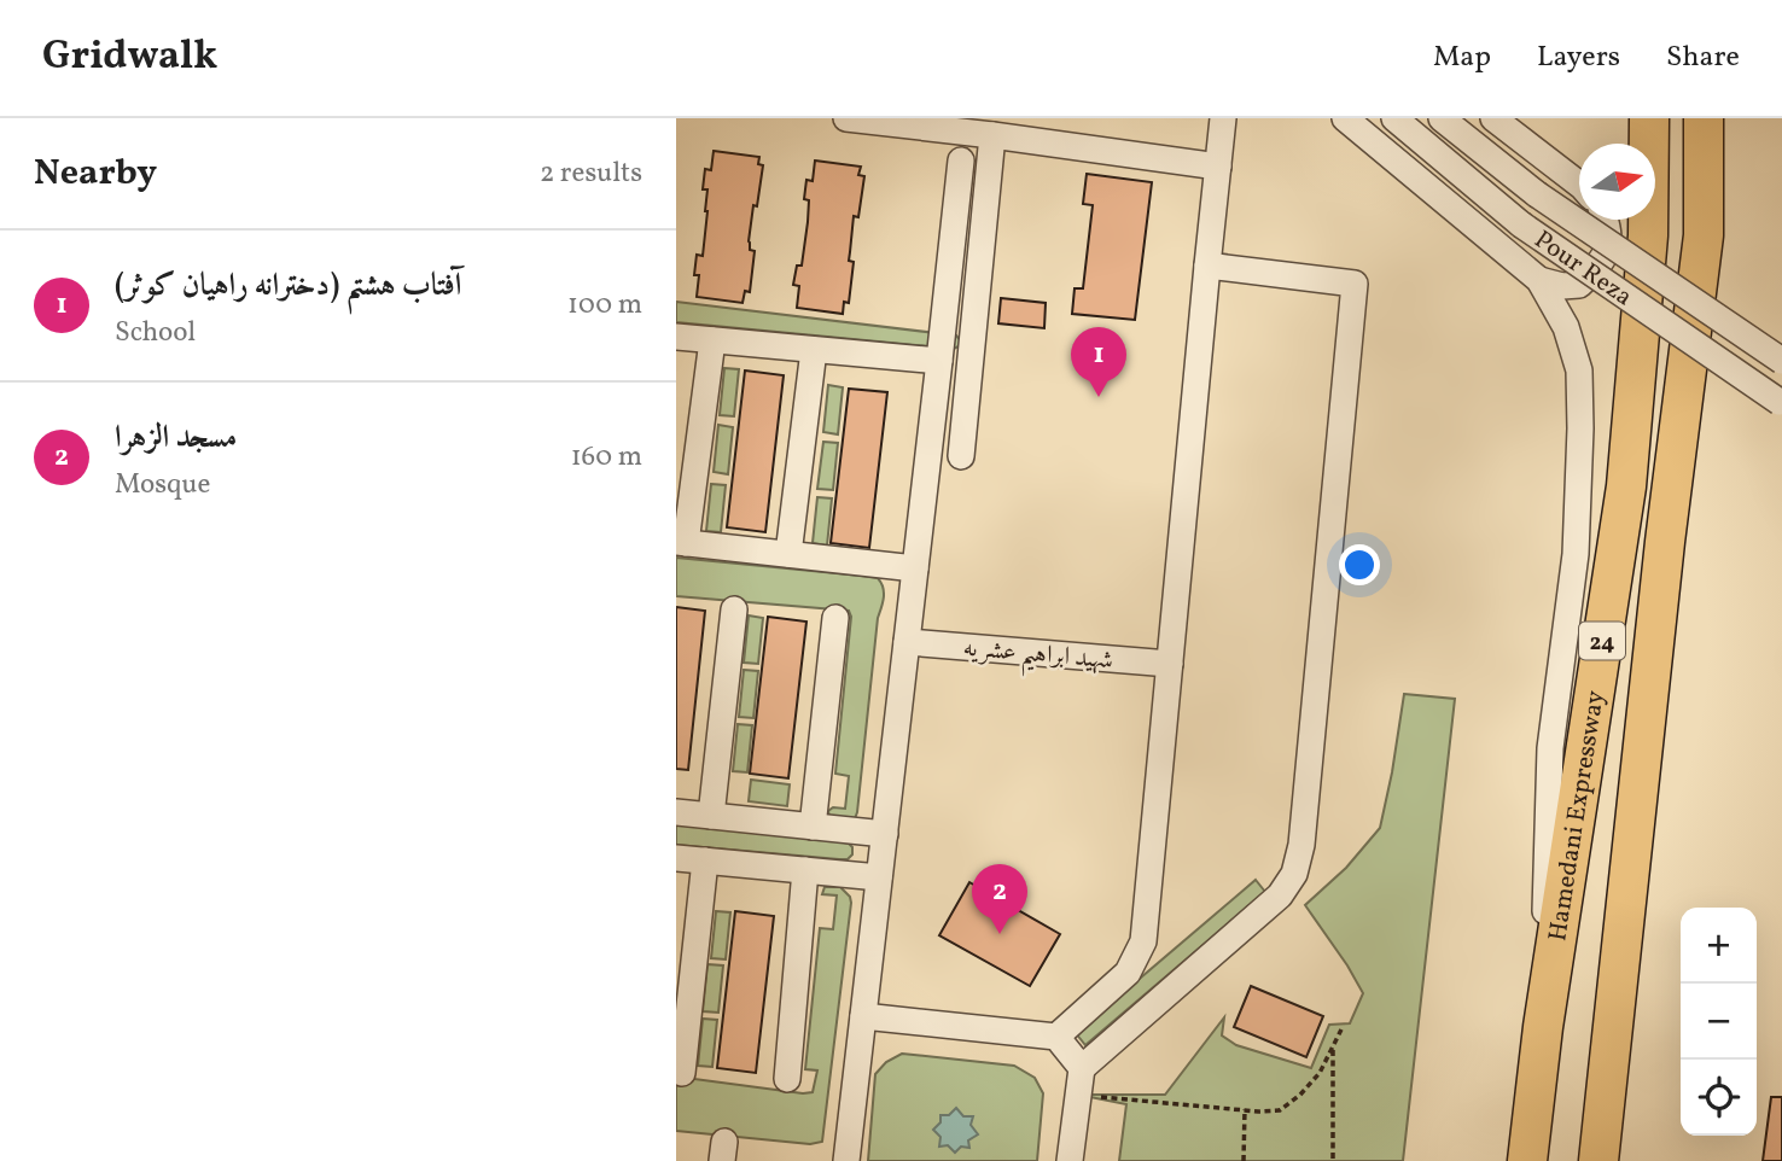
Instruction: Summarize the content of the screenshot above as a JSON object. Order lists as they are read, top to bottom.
{
  "streets": {
    "highway": ["24", "Hamedani Expressway"],
    "street": ["Pour Reza", "شهید ابراهیم عشریه"]
  },
  "north": "right",
  "page": {
    "header": "Gridwalk",
    "nav": ["Map", "Layers", "Share"],
    "heading": ["Nearby", "2 results"],
    "list": [
      {
        "mark": "1",
        "name": "آفتاب هشتم (دخترانه راهیان کوثر)",
        "note": "School",
        "value": "100 m"
      },
      {
        "mark": "2",
        "name": "مسجد الزهرا",
        "note": "Mosque",
        "value": "160 m"
      }
    ],
    "pins": ["1", "2"],
    "map_buttons": ["+", "−"]
  }
}
